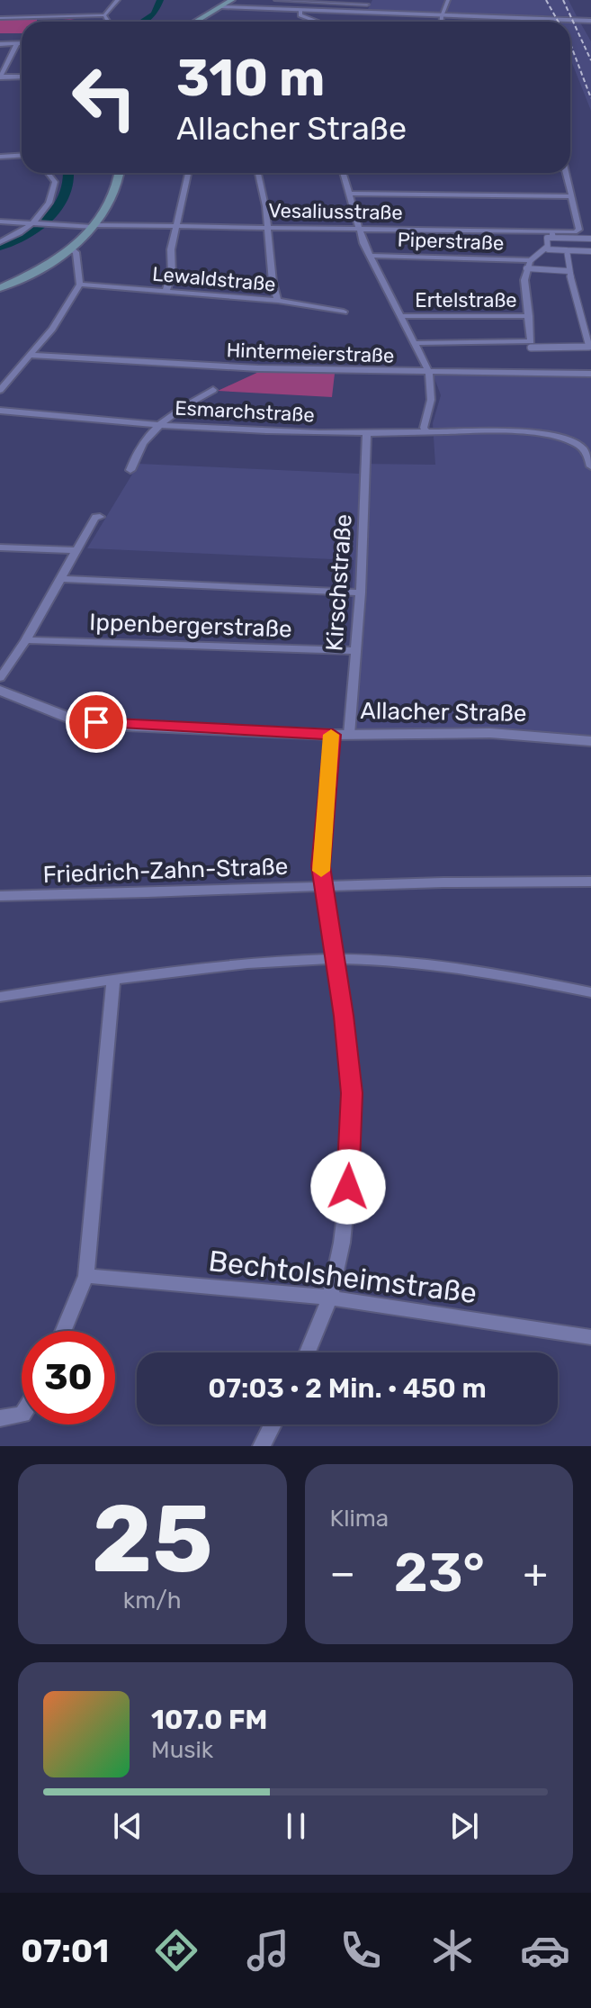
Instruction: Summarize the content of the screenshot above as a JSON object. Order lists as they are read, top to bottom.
{
  "streets": {
    "street": [
      "Vesaliusstraße",
      "Piperstraße",
      "Lewaldstraße",
      "Ertelstraße",
      "Hintermeierstraße",
      "Esmarchstraße",
      "Kirschstraße",
      "Ippenbergerstraße",
      "Allacher Straße",
      "Friedrich-Zahn-Straße",
      "Bechtolsheimstraße"
    ]
  },
  "crossings": [
    ["Esmarchstraße", "Kirschstraße"],
    ["Kirschstraße", "Ippenbergerstraße"],
    ["Kirschstraße", "Allacher Straße"]
  ],
  "page": {
    "turn": ["310 m", "Allacher Straße"],
    "limit": "30",
    "trip": "07:03 · 2 Min. · 450 m",
    "tile": [
      ["25", "km/h"],
      "Klima"
    ],
    "heat": ["−", "23°", "+"],
    "song": ["107.0 FM", "Musik"],
    "tabs": "07:01"
  }
}
